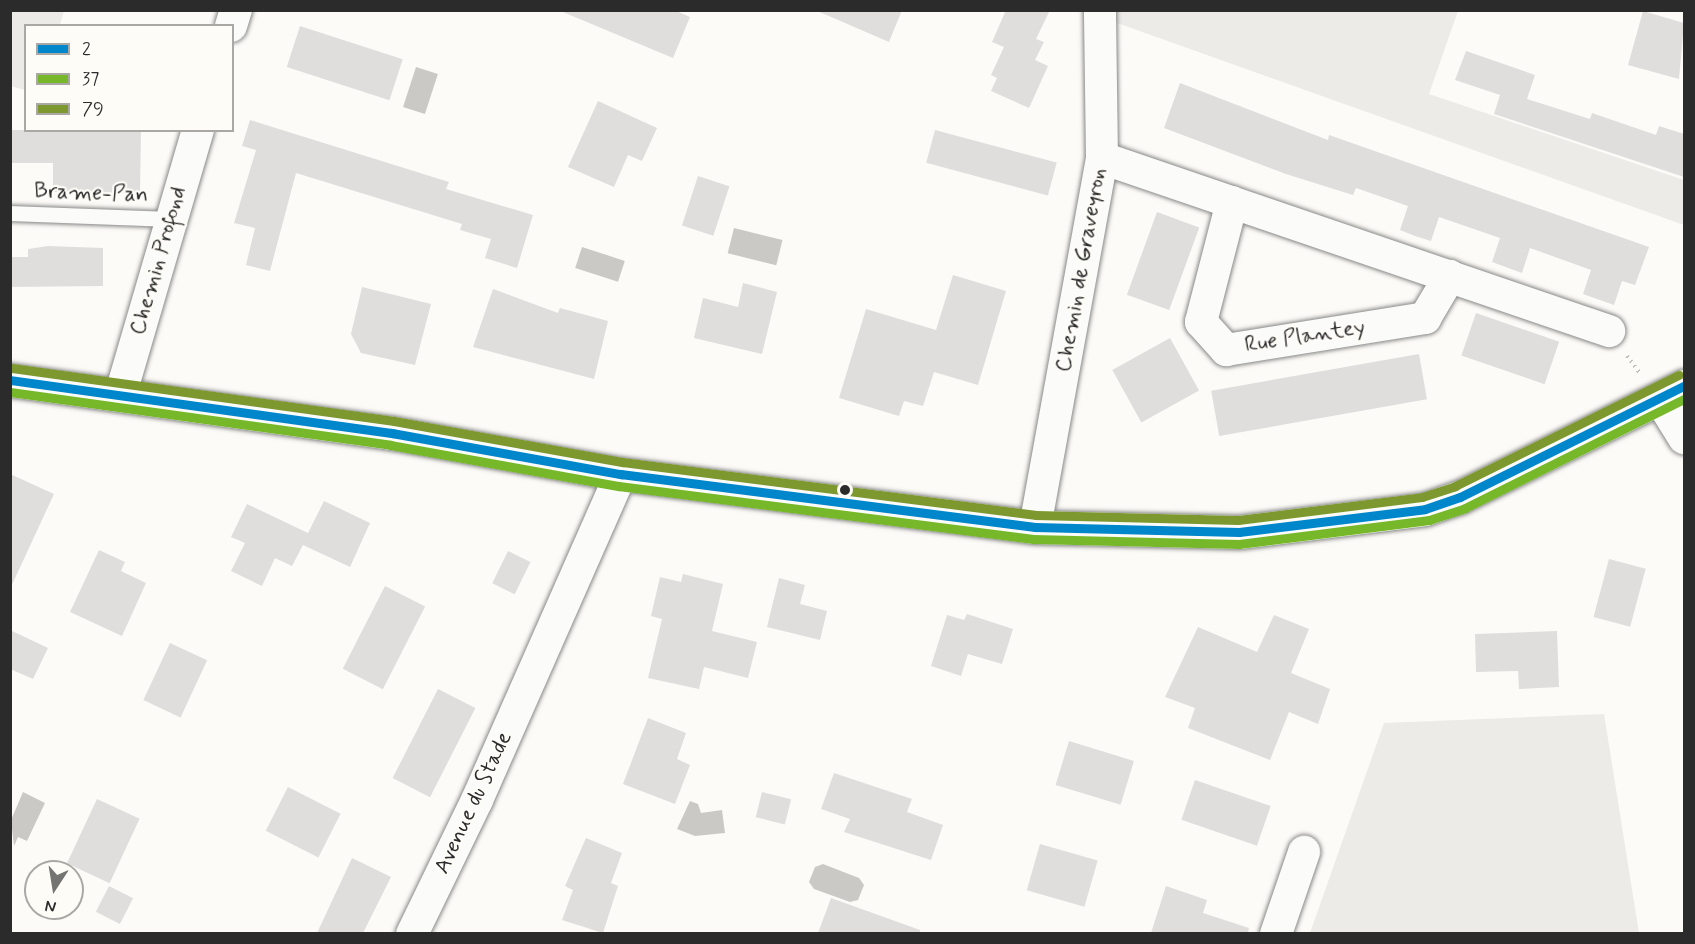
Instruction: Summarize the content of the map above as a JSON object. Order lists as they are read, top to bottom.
{
  "streets": {
    "street": [
      "Chemin Profond",
      "Chemin de Graveyron",
      "Rue Plantey",
      "Avenue du Stade"
    ],
    "lane": ["Brame-Pan"]
  },
  "crossings": [
    ["Brame-Pan", "Chemin Profond"]
  ],
  "lines": ["transit line 79", "transit line 2", "transit line 37"],
  "legend": ["2", "37", "79"],
  "north": "bottom"
}
